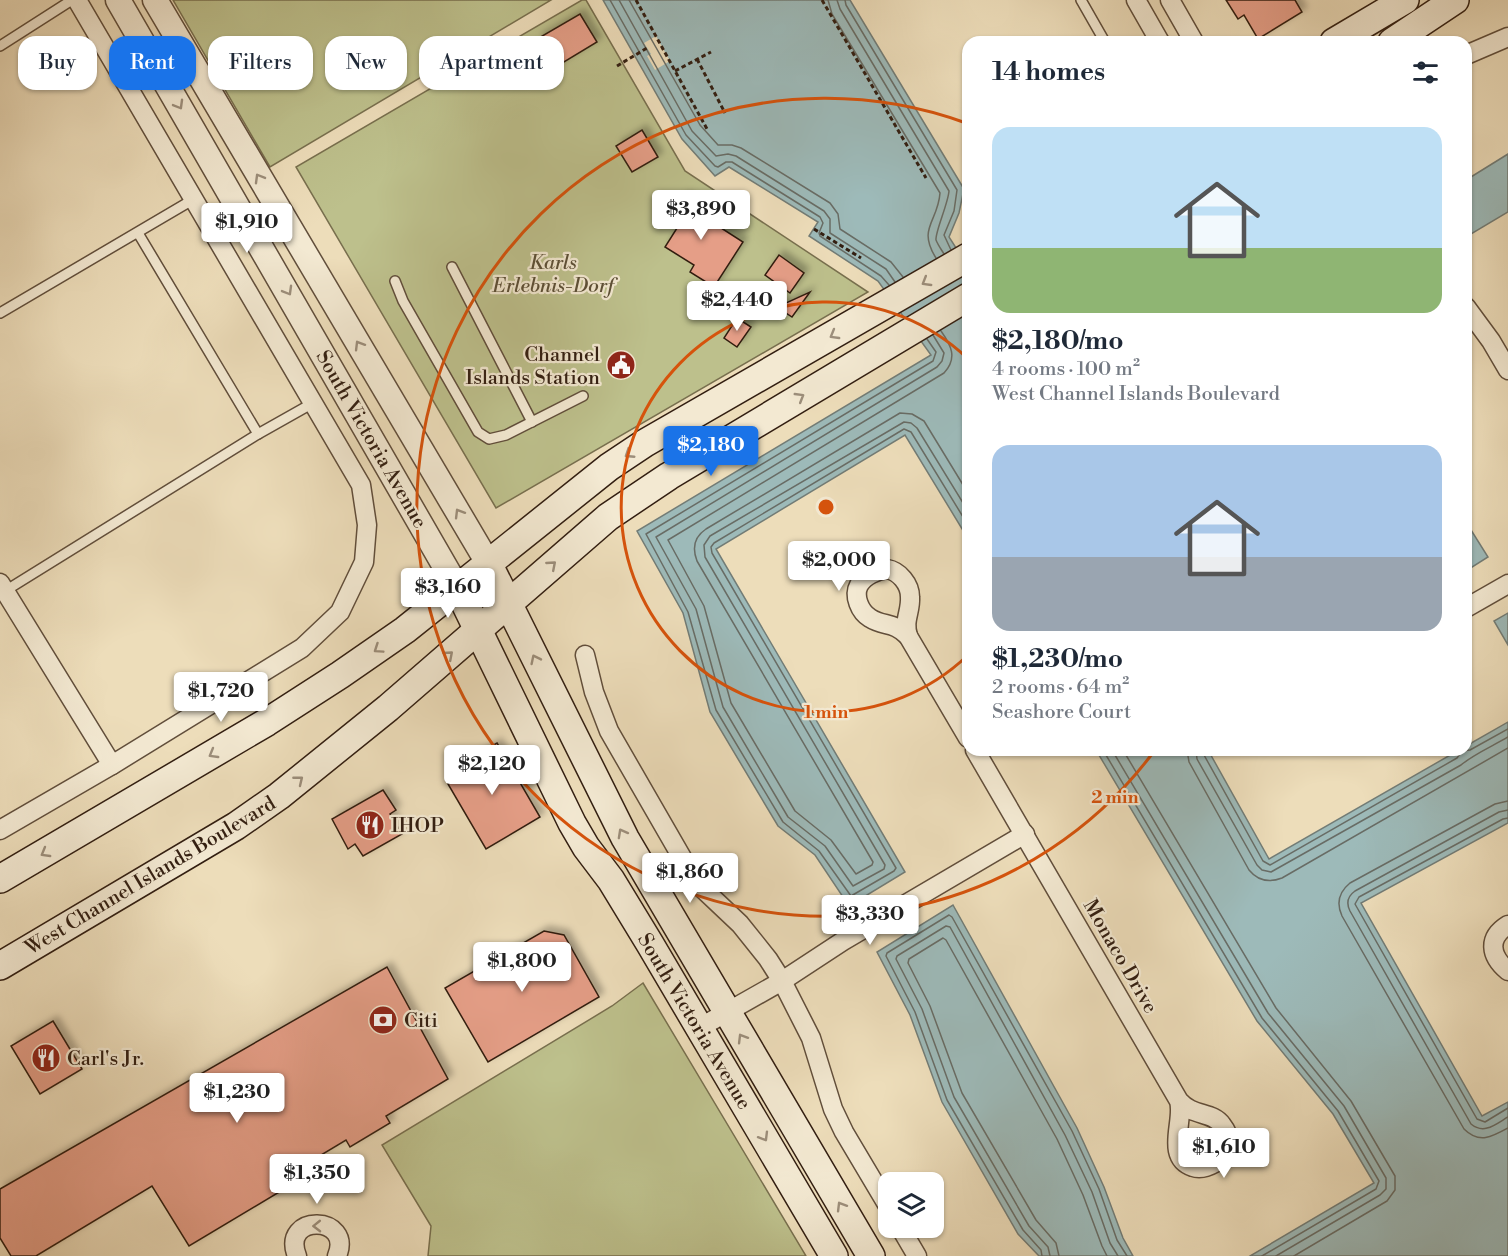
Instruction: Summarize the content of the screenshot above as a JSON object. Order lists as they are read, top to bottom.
{
  "streets": {
    "main road": ["South Victoria Avenue", "West Channel Islands Boulevard"],
    "street": ["Monaco Drive"]
  },
  "crossings": [
    ["South Victoria Avenue", "West Channel Islands Boulevard"]
  ],
  "parks": ["Karls Erlebnis-Dorf"],
  "places": {
    "public building": ["Channel Islands Station"],
    "restaurant": ["IHOP", "Carl's Jr."],
    "bank": ["Citi"]
  },
  "page": {
    "chip": [
      "Buy",
      "Rent",
      "Filters",
      "New",
      "Apartment"
    ],
    "heading": "14 homes",
    "list": [
      {
        "name": "$2,180/mo",
        "note": "4 rooms · 100 m² · West Channel Islands Boulevard"
      },
      {
        "name": "$1,230/mo",
        "note": "2 rooms · 64 m² · Seashore Court"
      }
    ],
    "price": [
      "$3,890",
      "$1,910",
      "$2,440",
      "$2,180",
      "$2,000",
      "$3,160",
      "$1,720",
      "$2,120",
      "$1,860",
      "$3,330",
      "$1,800",
      "$1,230",
      "$1,610",
      "$1,350"
    ]
  },
  "rings": ["1 min", "2 min"]
}
